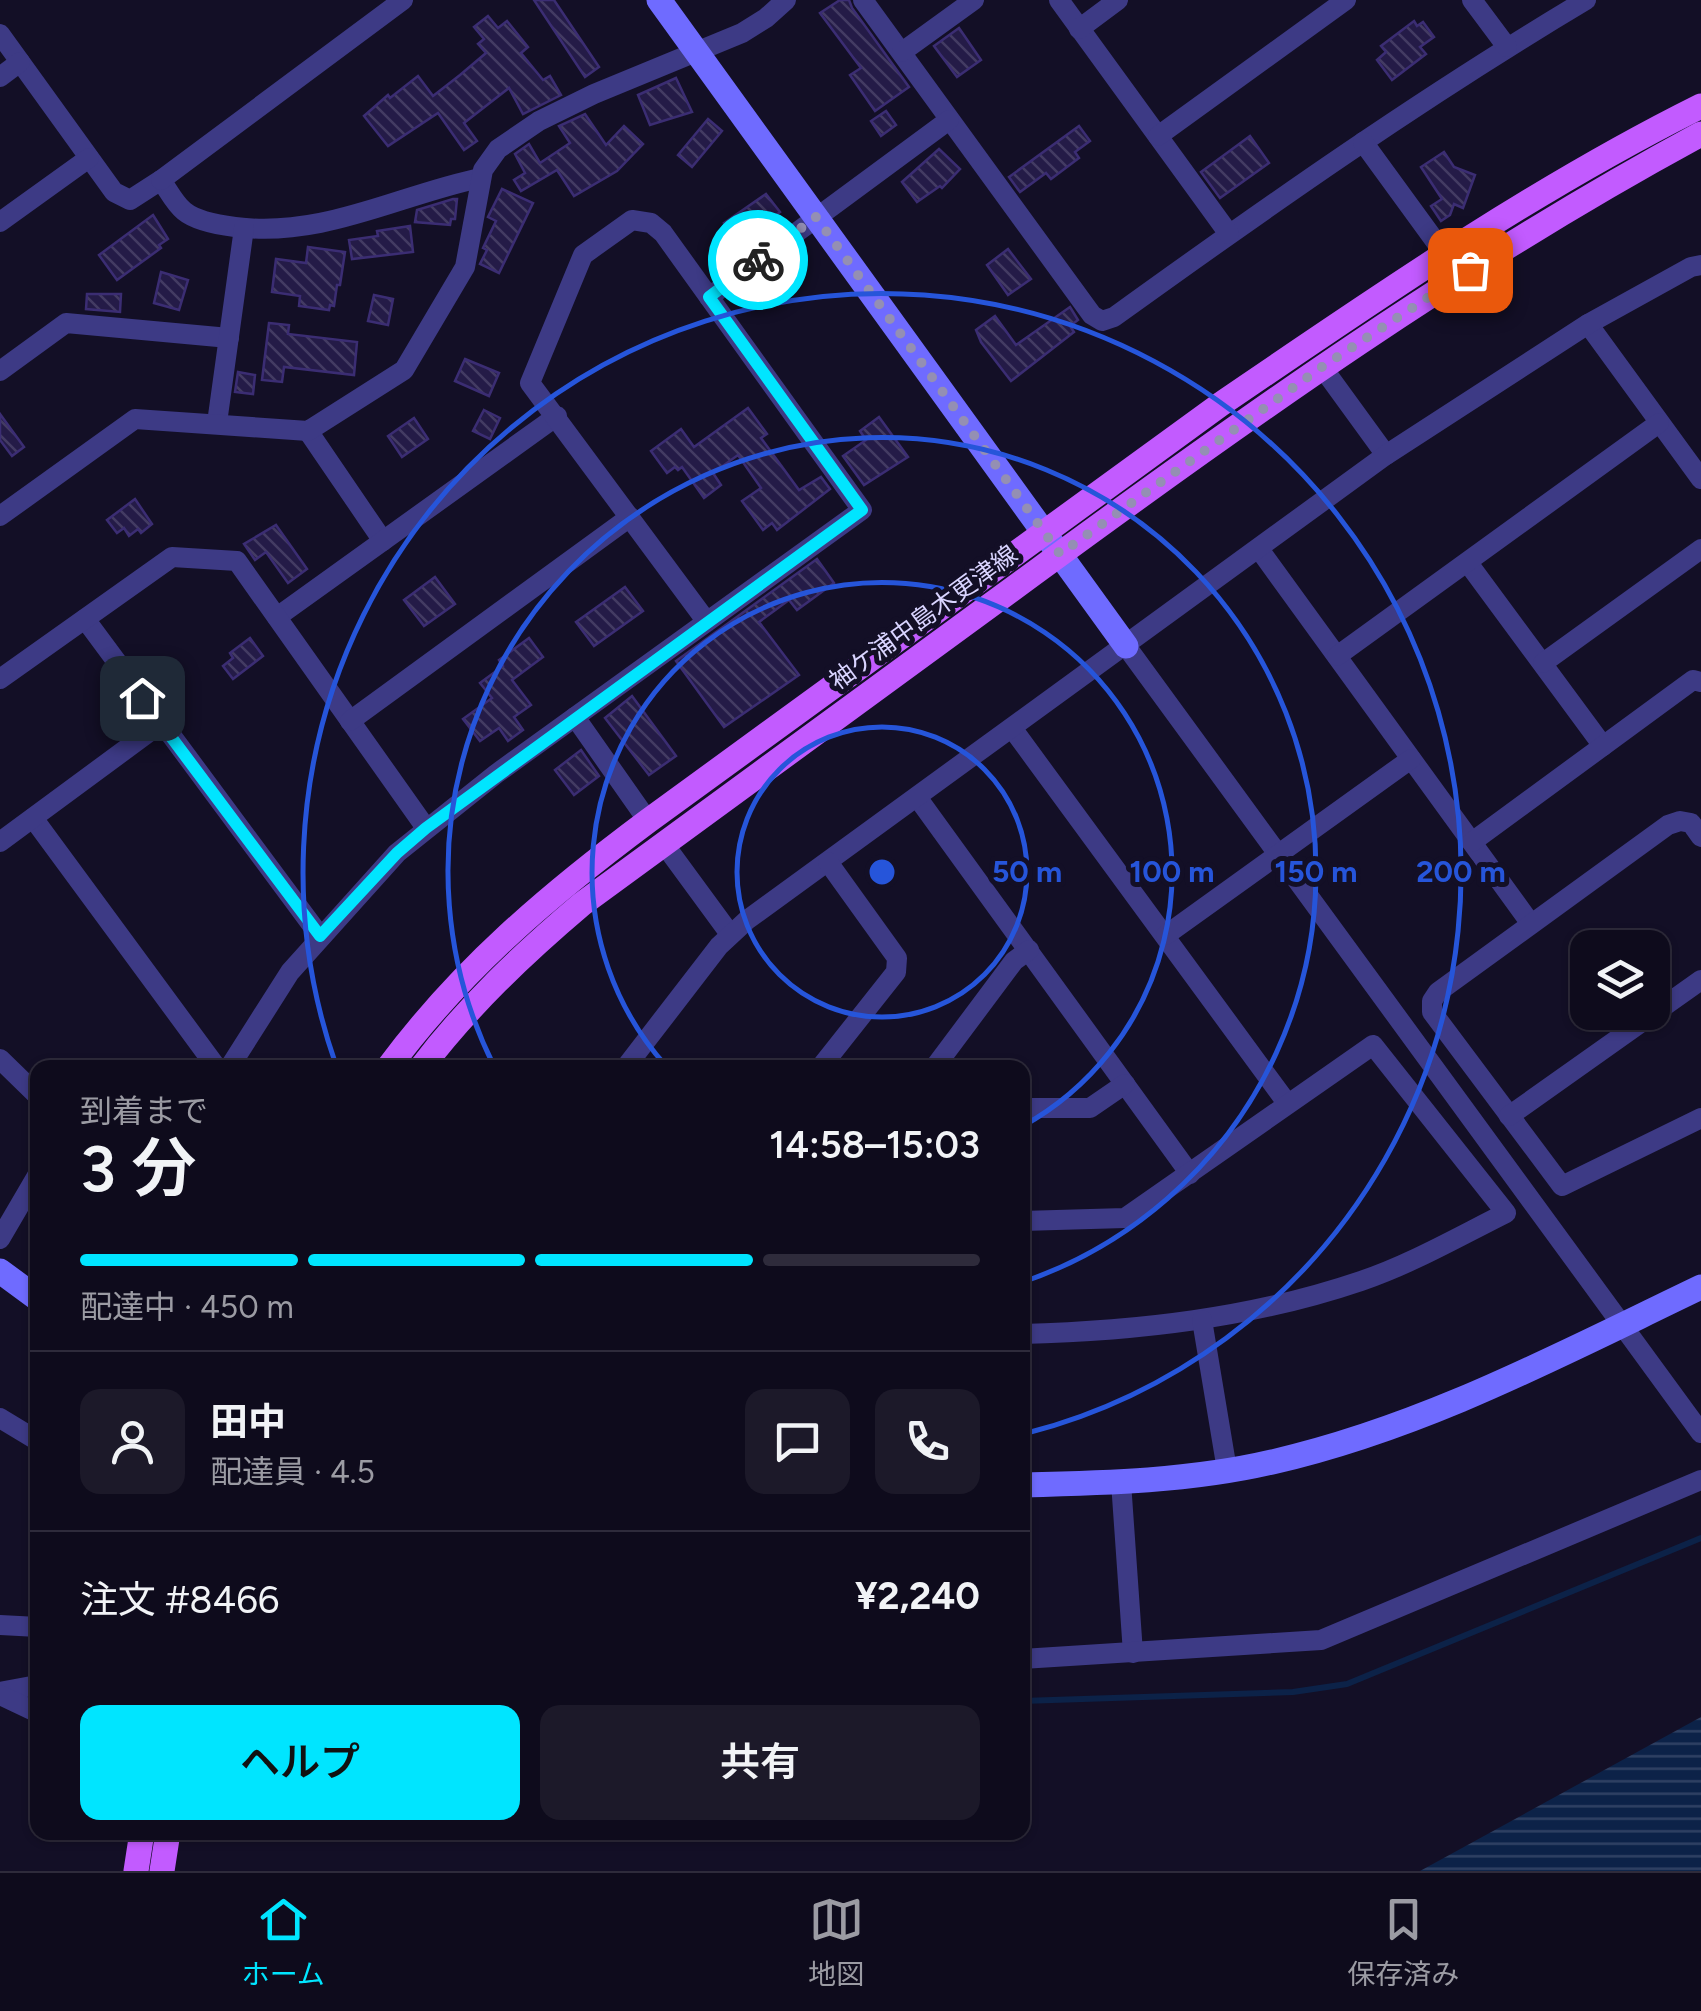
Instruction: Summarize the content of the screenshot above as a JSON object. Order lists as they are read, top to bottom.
{
  "streets": {
    "main road": ["袖ケ浦中島木更津線"]
  },
  "page": {
    "heading": ["3 分", "到着まで", "14:58–15:03"],
    "panel": [
      "田中",
      "配達員 · 4.5",
      "注文 #8466",
      "¥2,240"
    ],
    "bar": "配達中 · 450 m",
    "buttons": ["ヘルプ", "共有"],
    "tabs": ["ホーム", "地図", "保存済み"]
  },
  "rings": [
    "50 m",
    "100 m",
    "150 m",
    "200 m"
  ]
}
